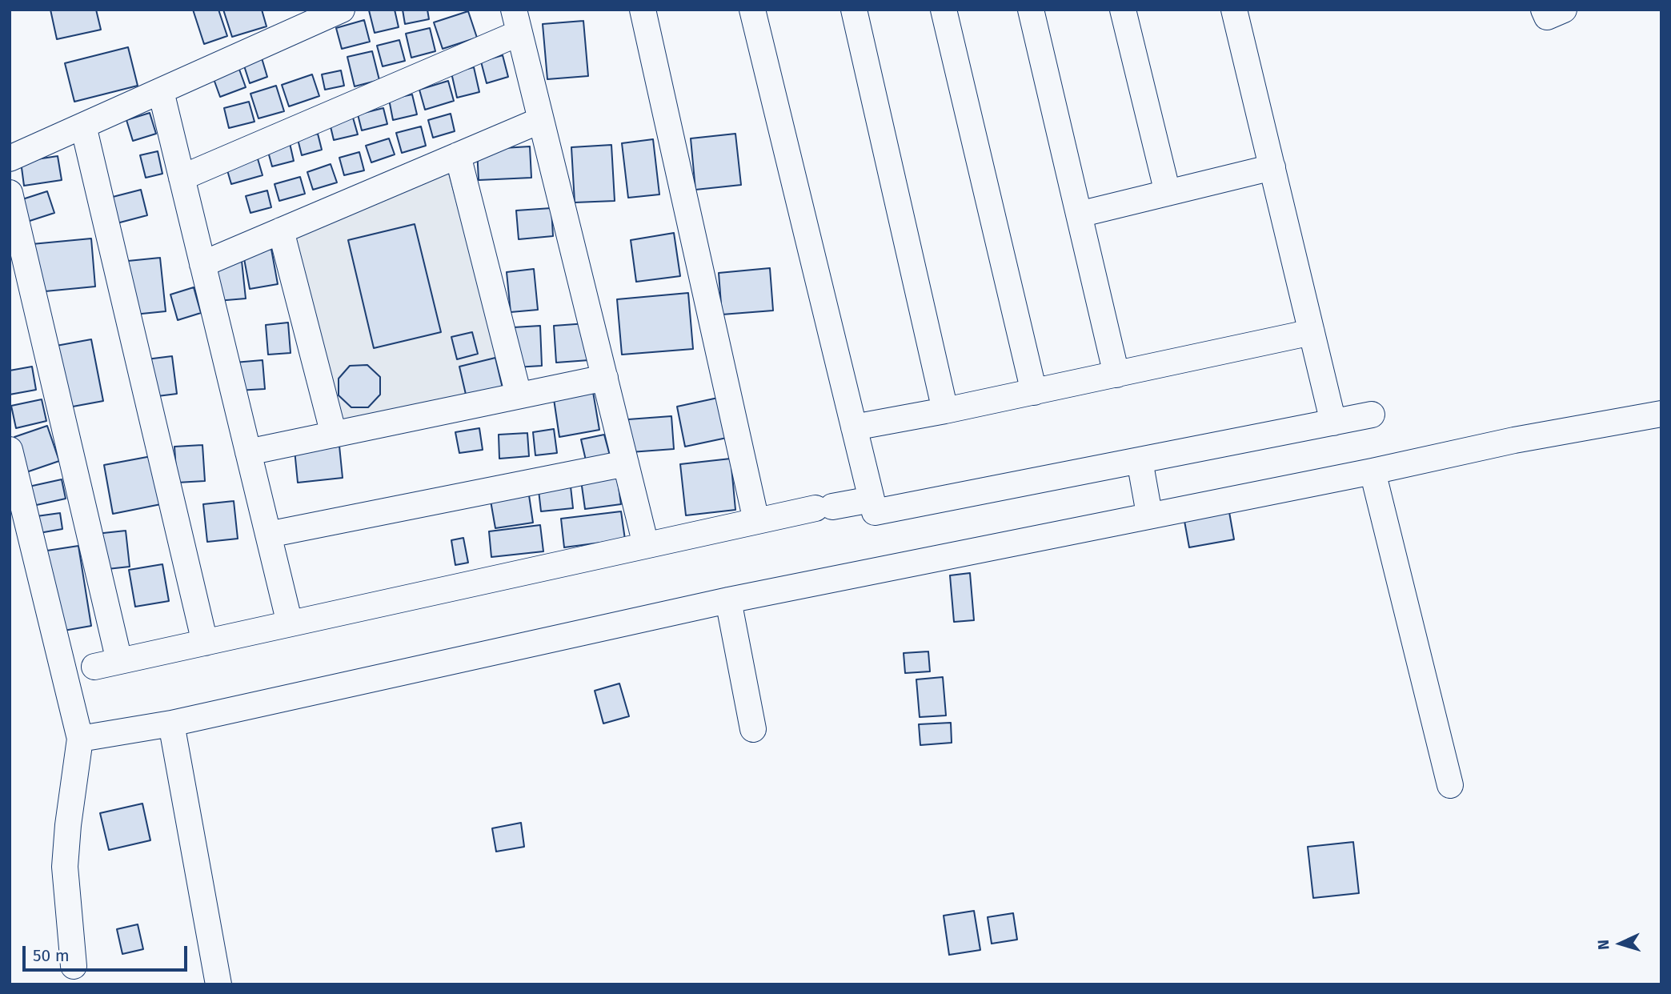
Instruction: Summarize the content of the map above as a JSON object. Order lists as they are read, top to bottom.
{
  "scale_bar": "50 m",
  "north": "left"
}
